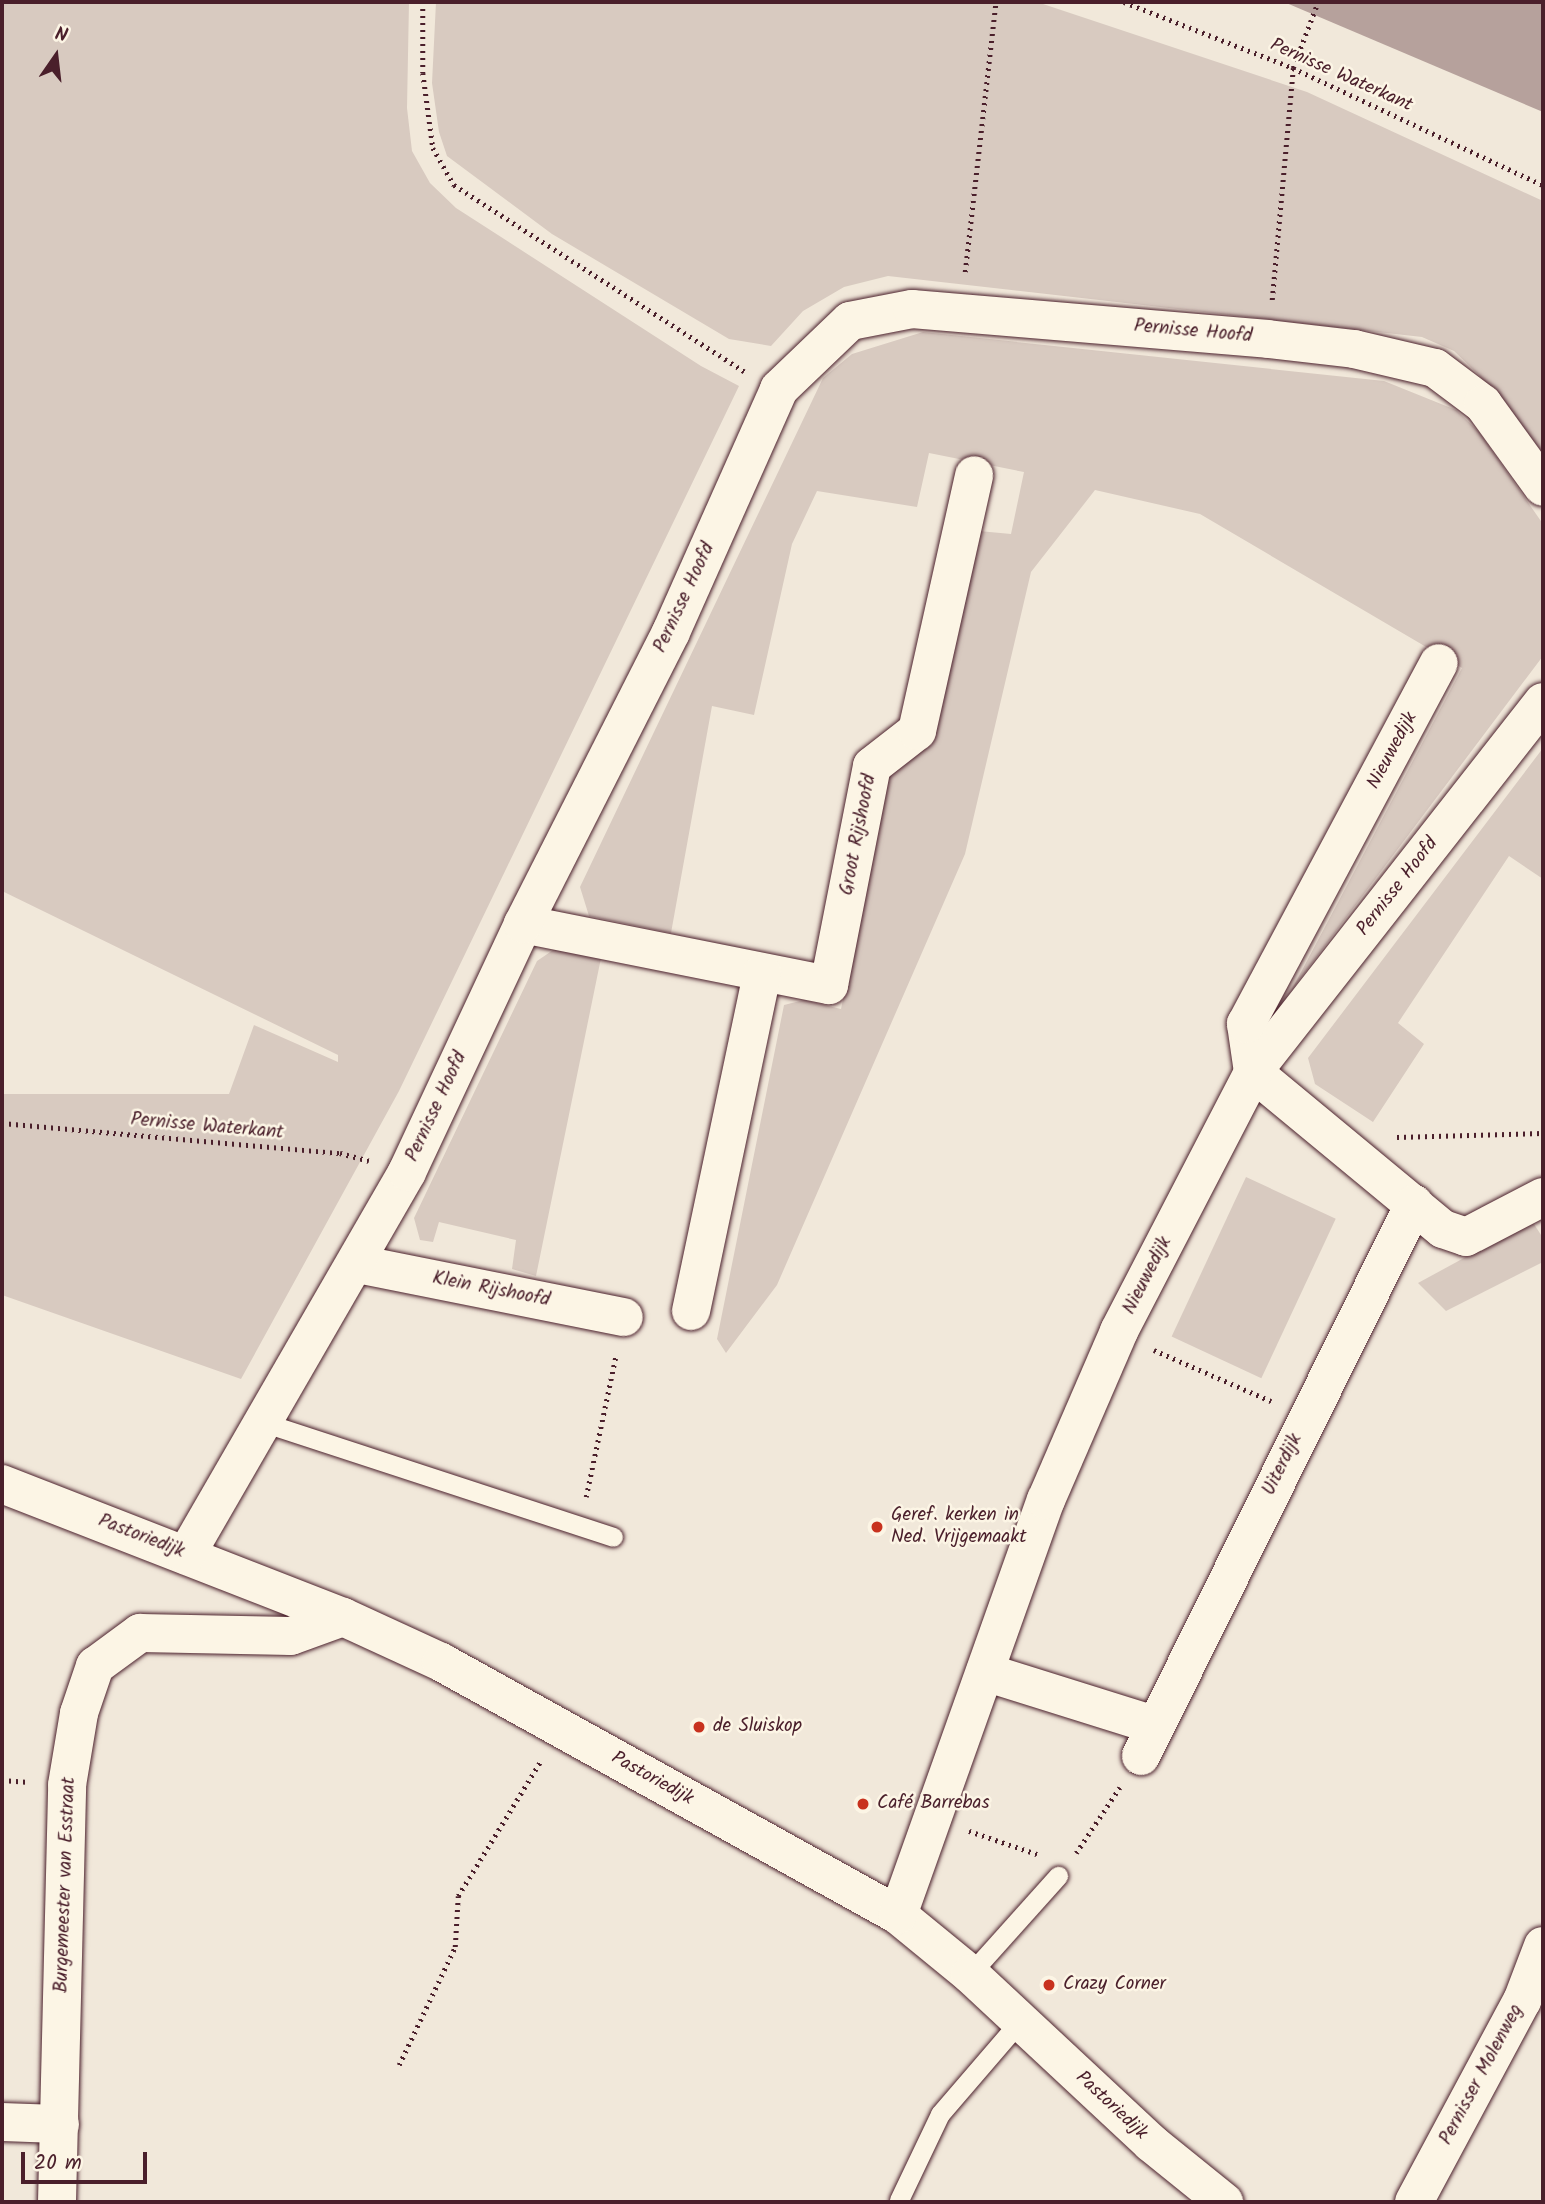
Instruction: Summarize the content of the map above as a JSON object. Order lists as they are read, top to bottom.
{
  "streets": {
    "street": [
      "Pernisse Hoofd",
      "Nieuwedijk",
      "Groot Rijshoofd",
      "Klein Rijshoofd",
      "Uiterdijk",
      "Pastoriedijk",
      "Burgemeester van Esstraat",
      "Pernisser Molenweg"
    ],
    "path": ["Pernisse Waterkant"]
  },
  "crossings": [
    ["Pernisse Waterkant", "Pernisse Hoofd"],
    ["Pernisse Hoofd", "Nieuwedijk"],
    ["Pernisse Hoofd", "Groot Rijshoofd"],
    ["Pernisse Hoofd", "Klein Rijshoofd"],
    ["Pernisse Hoofd", "Pastoriedijk"],
    ["Nieuwedijk", "Pastoriedijk"],
    ["Pastoriedijk", "Burgemeester van Esstraat"]
  ],
  "places": [
    "Geref. kerken in Ned. Vrijgemaakt",
    "de Sluiskop",
    "Café Barrebas",
    "Crazy Corner"
  ],
  "scale_bar": "20 m",
  "north": "top"
}
